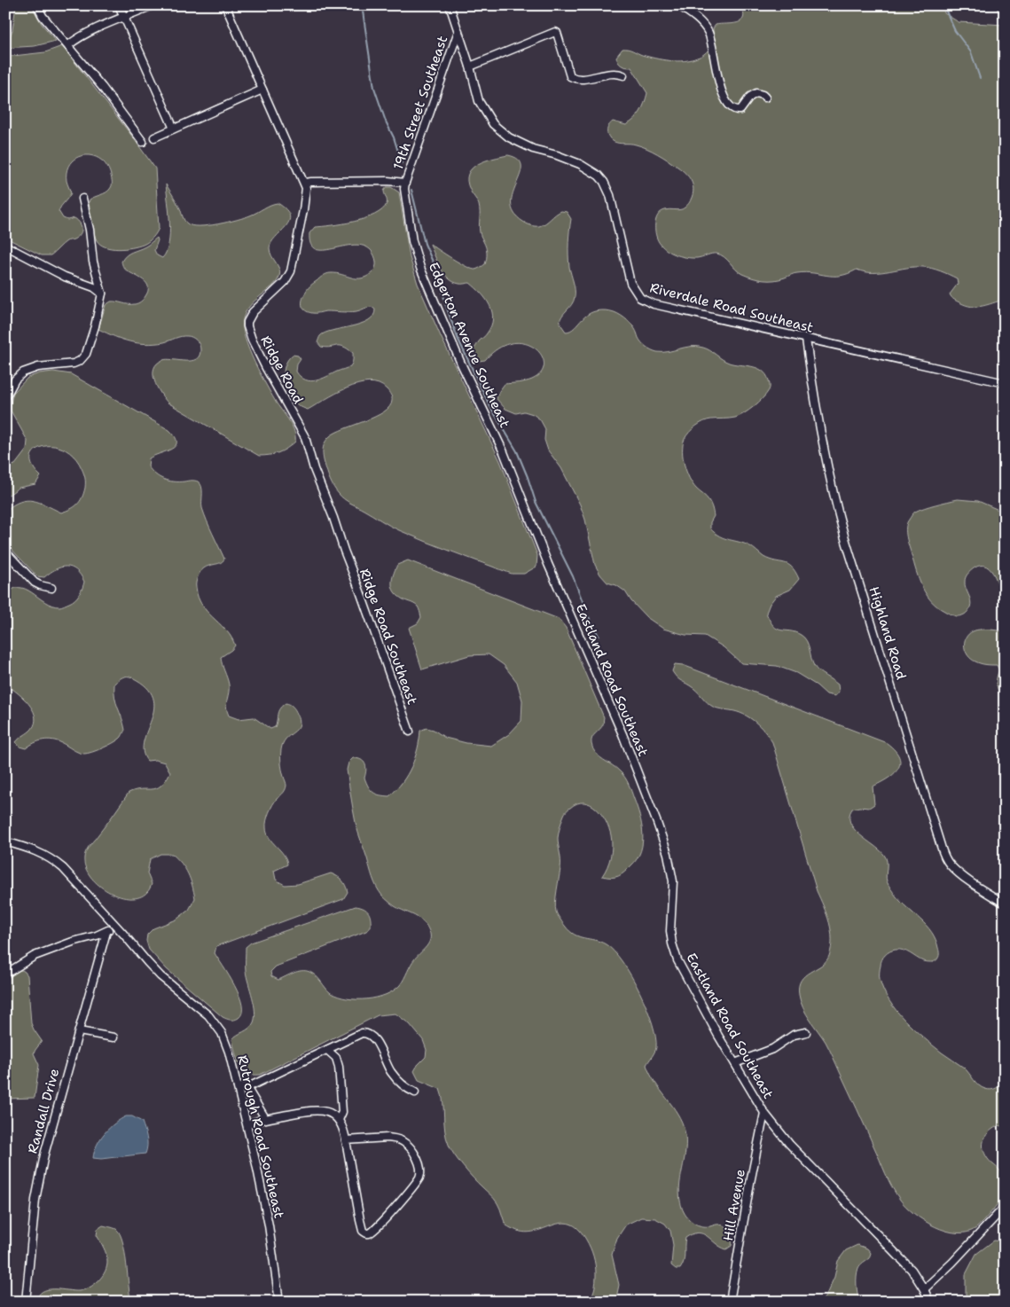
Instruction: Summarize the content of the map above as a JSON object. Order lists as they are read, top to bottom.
{
  "streets": {
    "street": [
      "19th Street Southeast",
      "Riverdale Road Southeast",
      "Edgerton Avenue Southeast",
      "Ridge Road",
      "Highland Road",
      "Ridge Road Southeast",
      "Eastland Road Southeast",
      "Randall Drive",
      "Rutrough Road Southeast",
      "Hill Avenue"
    ]
  },
  "crossings": [
    ["19th Street Southeast", "Riverdale Road Southeast"],
    ["19th Street Southeast", "Edgerton Avenue Southeast"],
    ["Riverdale Road Southeast", "Highland Road"],
    ["Edgerton Avenue Southeast", "Eastland Road Southeast"],
    ["Ridge Road", "Ridge Road Southeast"],
    ["Eastland Road Southeast", "Hill Avenue"]
  ]
}
